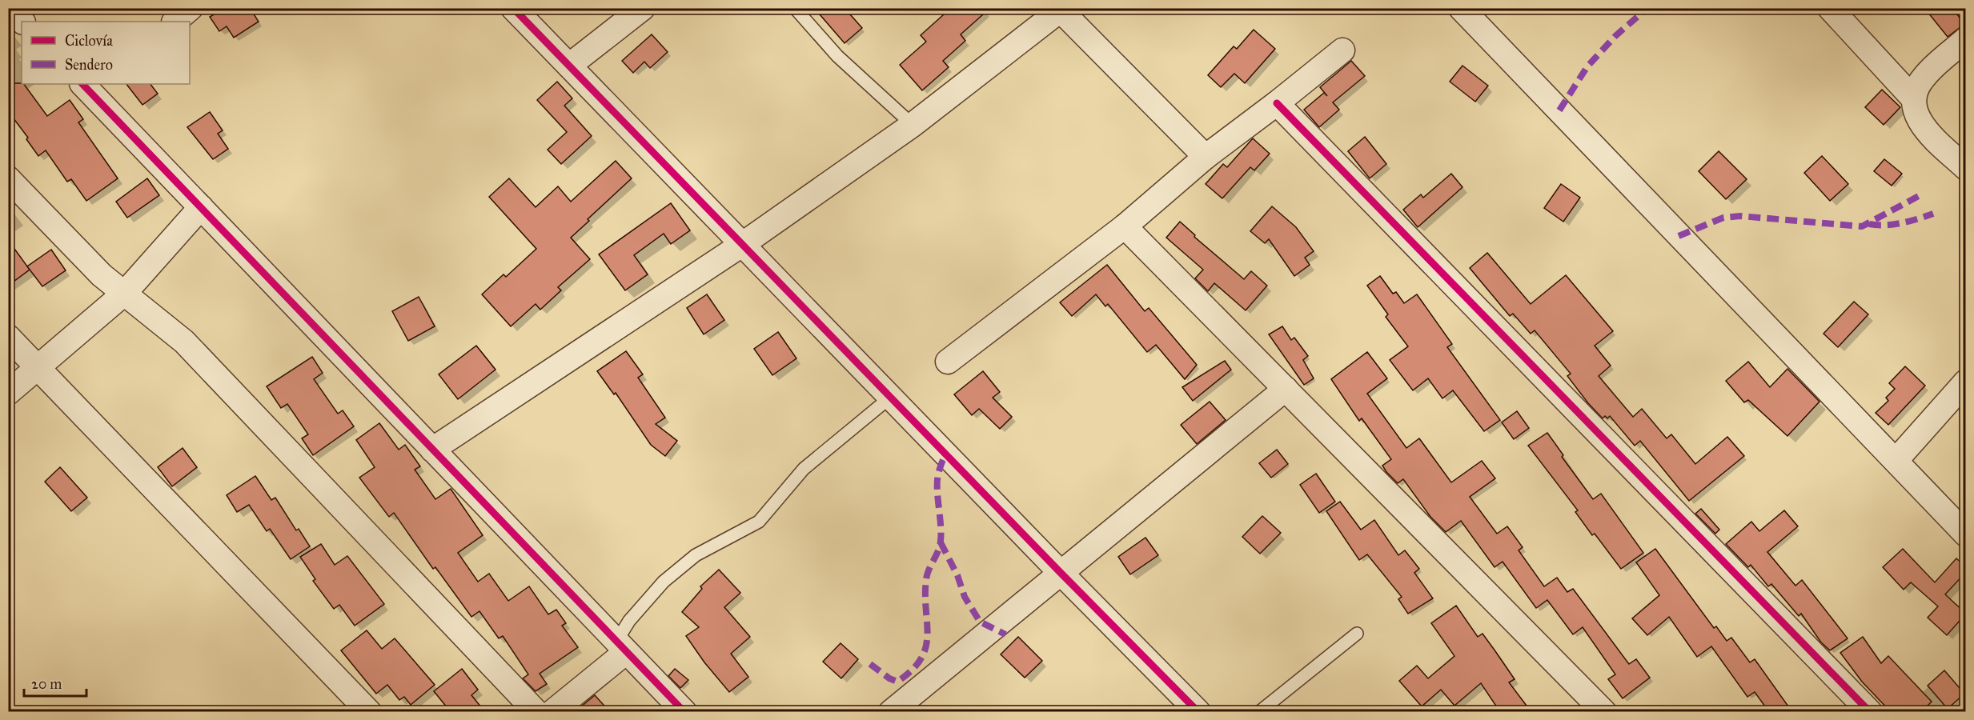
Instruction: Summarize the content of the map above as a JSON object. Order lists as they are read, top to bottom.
{
  "legend": ["Ciclovía", "Sendero"],
  "scale_bar": "20 m"
}
